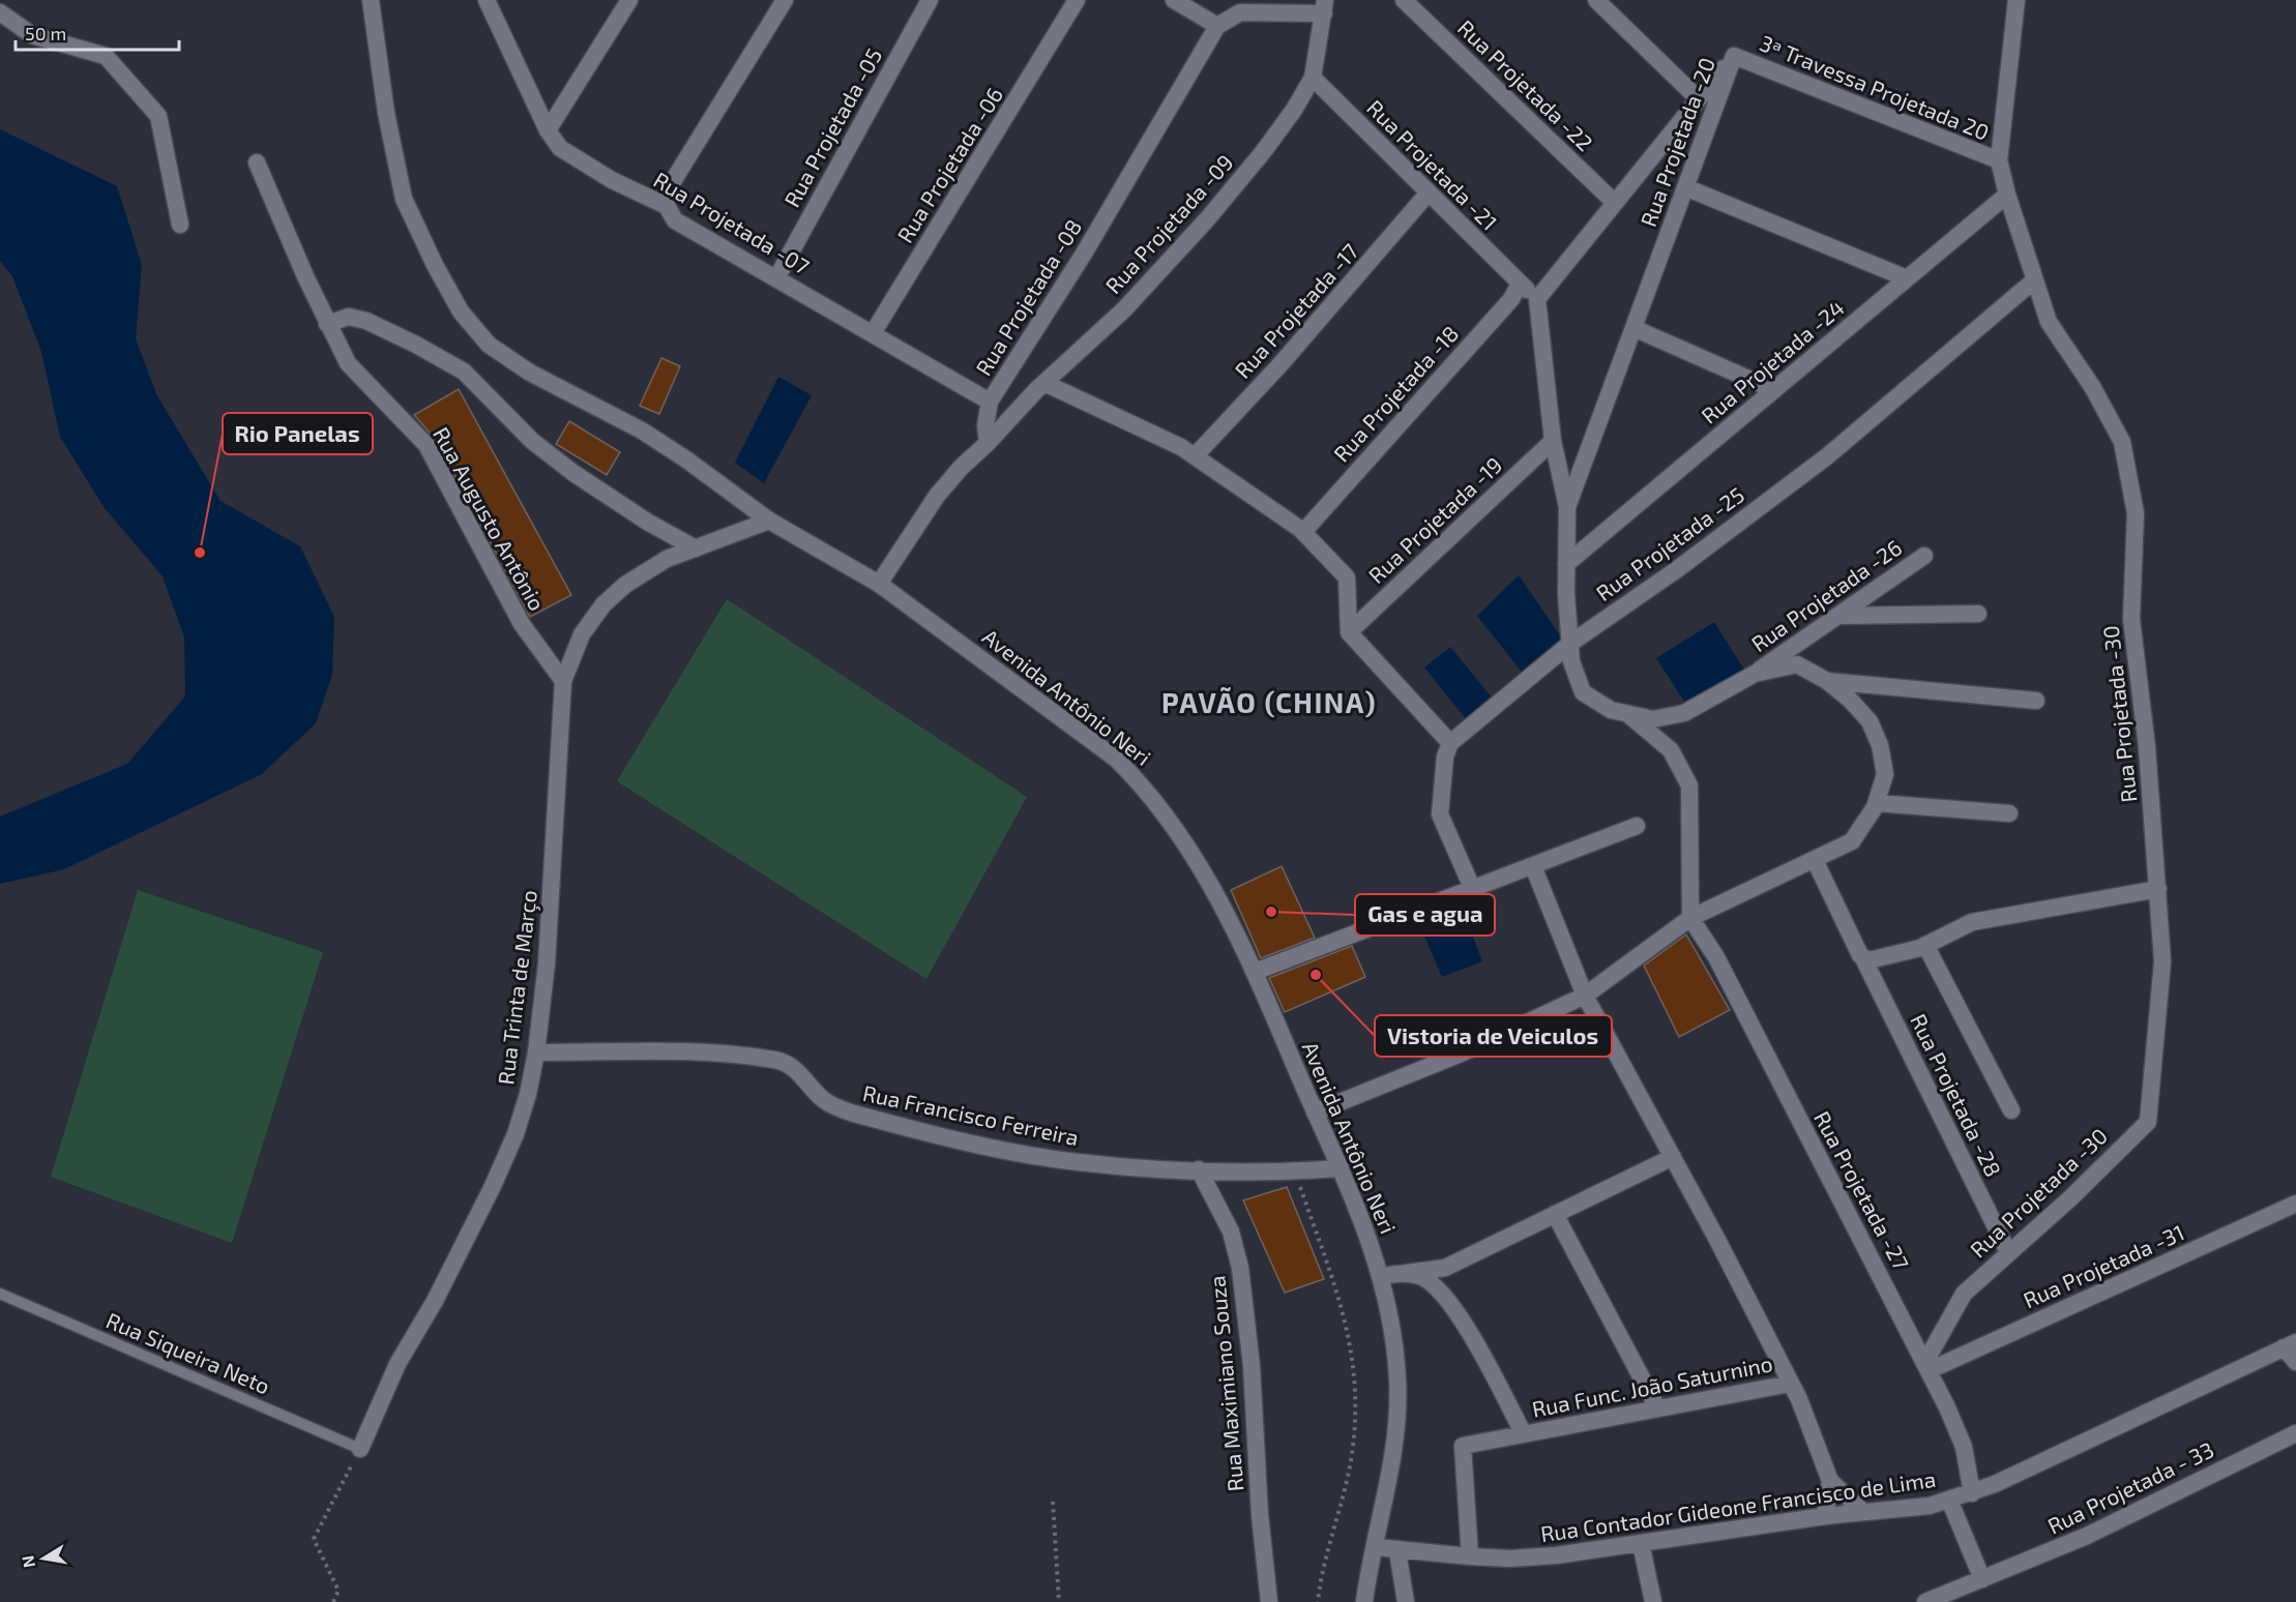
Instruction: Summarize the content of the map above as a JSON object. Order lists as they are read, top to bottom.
{
  "streets": {
    "street": [
      "Rua Projetada -22",
      "3ª Travessa Projetada 20",
      "Rua Projetada -05",
      "Rua Projetada -20",
      "Rua Projetada -06",
      "Rua Projetada -21",
      "Rua Projetada -07",
      "Rua Projetada -09",
      "Rua Projetada -08",
      "Rua Projetada -17",
      "Rua Projetada -24",
      "Rua Projetada -18",
      "Rua Augusto Antônio",
      "Rua Projetada -19",
      "Rua Projetada -25",
      "Rua Projetada -26",
      "Avenida Antônio Neri",
      "Rua Projetada -30",
      "Rua Trinta de Março",
      "Rua Projetada -28",
      "Rua Francisco Ferreira",
      "Rua Projetada -27",
      "Rua Projetada -31",
      "Rua Maximiano Souza",
      "Rua Func. João Saturnino",
      "Rua Projetada - 33",
      "Rua Contador Gideone Francisco de Lima"
    ],
    "lane": ["Rua Siqueira Neto"]
  },
  "crossings": [
    ["Rua Projetada -22", "Rua Projetada -20"],
    ["3ª Travessa Projetada 20", "Rua Projetada -20"],
    ["3ª Travessa Projetada 20", "Rua Projetada -30"],
    ["Rua Projetada -05", "Rua Projetada -07"],
    ["Rua Projetada -20", "Rua Projetada -21"],
    ["Rua Projetada -20", "Rua Projetada -24"],
    ["Rua Projetada -20", "Rua Projetada -25"],
    ["Rua Projetada -20", "Rua Projetada -26"],
    ["Rua Projetada -06", "Rua Projetada -07"],
    ["Rua Projetada -21", "Rua Projetada -09"],
    ["Rua Projetada -21", "Rua Projetada -17"],
    ["Rua Projetada -21", "Rua Projetada -18"],
    ["Rua Projetada -07", "Rua Projetada -08"],
    ["Rua Projetada -09", "Rua Projetada -08"],
    ["Rua Projetada -24", "Rua Projetada -30"],
    ["Rua Augusto Antônio", "Rua Trinta de Março"],
    ["Rua Projetada -25", "Rua Projetada -30"],
    ["Avenida Antônio Neri", "Rua Francisco Ferreira"],
    ["Avenida Antônio Neri", "Rua Contador Gideone Francisco de Lima"],
    ["Rua Projetada -30", "Rua Projetada -28"],
    ["Rua Projetada -30", "Rua Projetada -27"],
    ["Rua Projetada -30", "Rua Projetada -31"],
    ["Rua Trinta de Março", "Rua Francisco Ferreira"],
    ["Rua Trinta de Março", "Rua Siqueira Neto"],
    ["Rua Francisco Ferreira", "Rua Maximiano Souza"],
    ["Rua Projetada -27", "Rua Projetada -31"],
    ["Rua Projetada -27", "Rua Contador Gideone Francisco de Lima"],
    ["Rua Func. João Saturnino", "Rua Contador Gideone Francisco de Lima"]
  ],
  "districts": ["PAVÃO (CHINA)"],
  "places": ["Rio Panelas", "Gas e agua", "Vistoria de Veiculos"],
  "scale_bar": "50 m",
  "north": "left"
}
